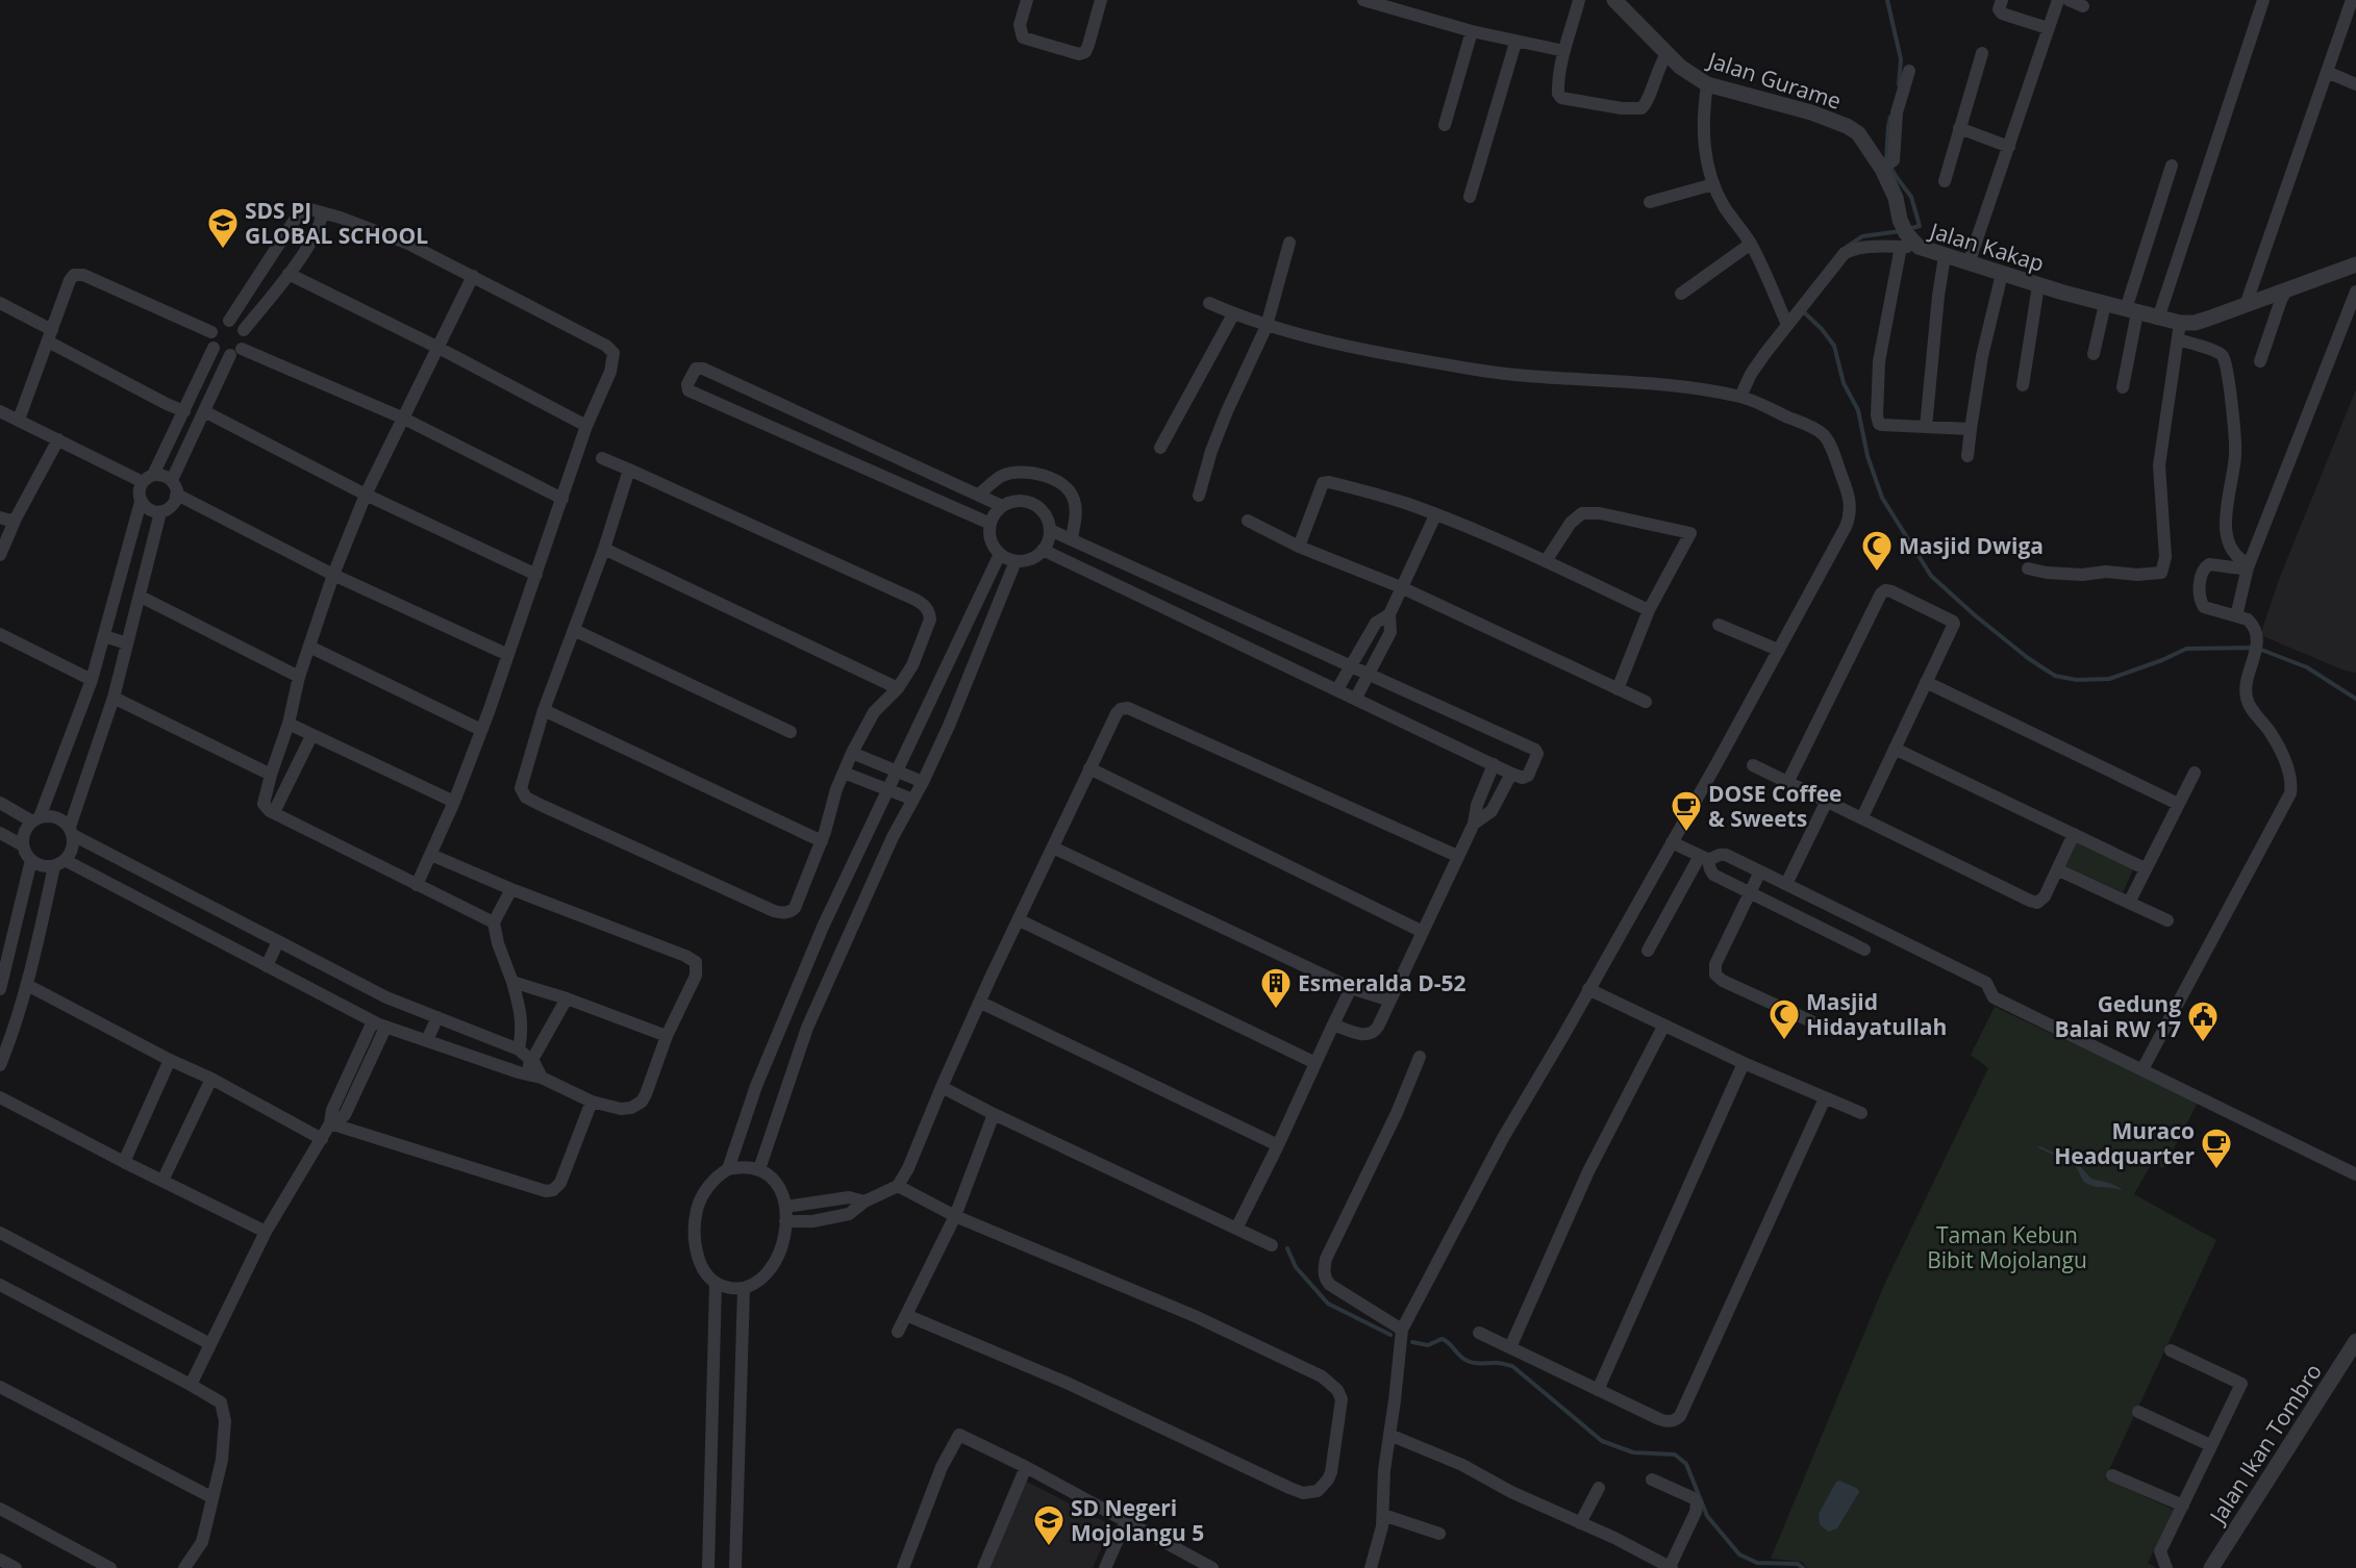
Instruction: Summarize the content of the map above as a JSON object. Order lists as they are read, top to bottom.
{
  "streets": {
    "street": ["Jalan Gurame", "Jalan Kakap", "Jalan Ikan Tombro"]
  },
  "crossings": [
    ["Jalan Gurame", "Jalan Kakap"]
  ],
  "parks": ["Taman Kebun Bibit Mojolangu"],
  "places": {
    "school or university": ["SDS PJ GLOBAL SCHOOL", "SD Negeri Mojolangu 5"],
    "mosque": ["Masjid Dwiga", "Masjid Hidayatullah"],
    "cafe": ["DOSE Coffee & Sweets", "Muraco Headquarter"],
    "building": ["Esmeralda D-52"],
    "public building": ["Gedung Balai RW 17"]
  }
}
